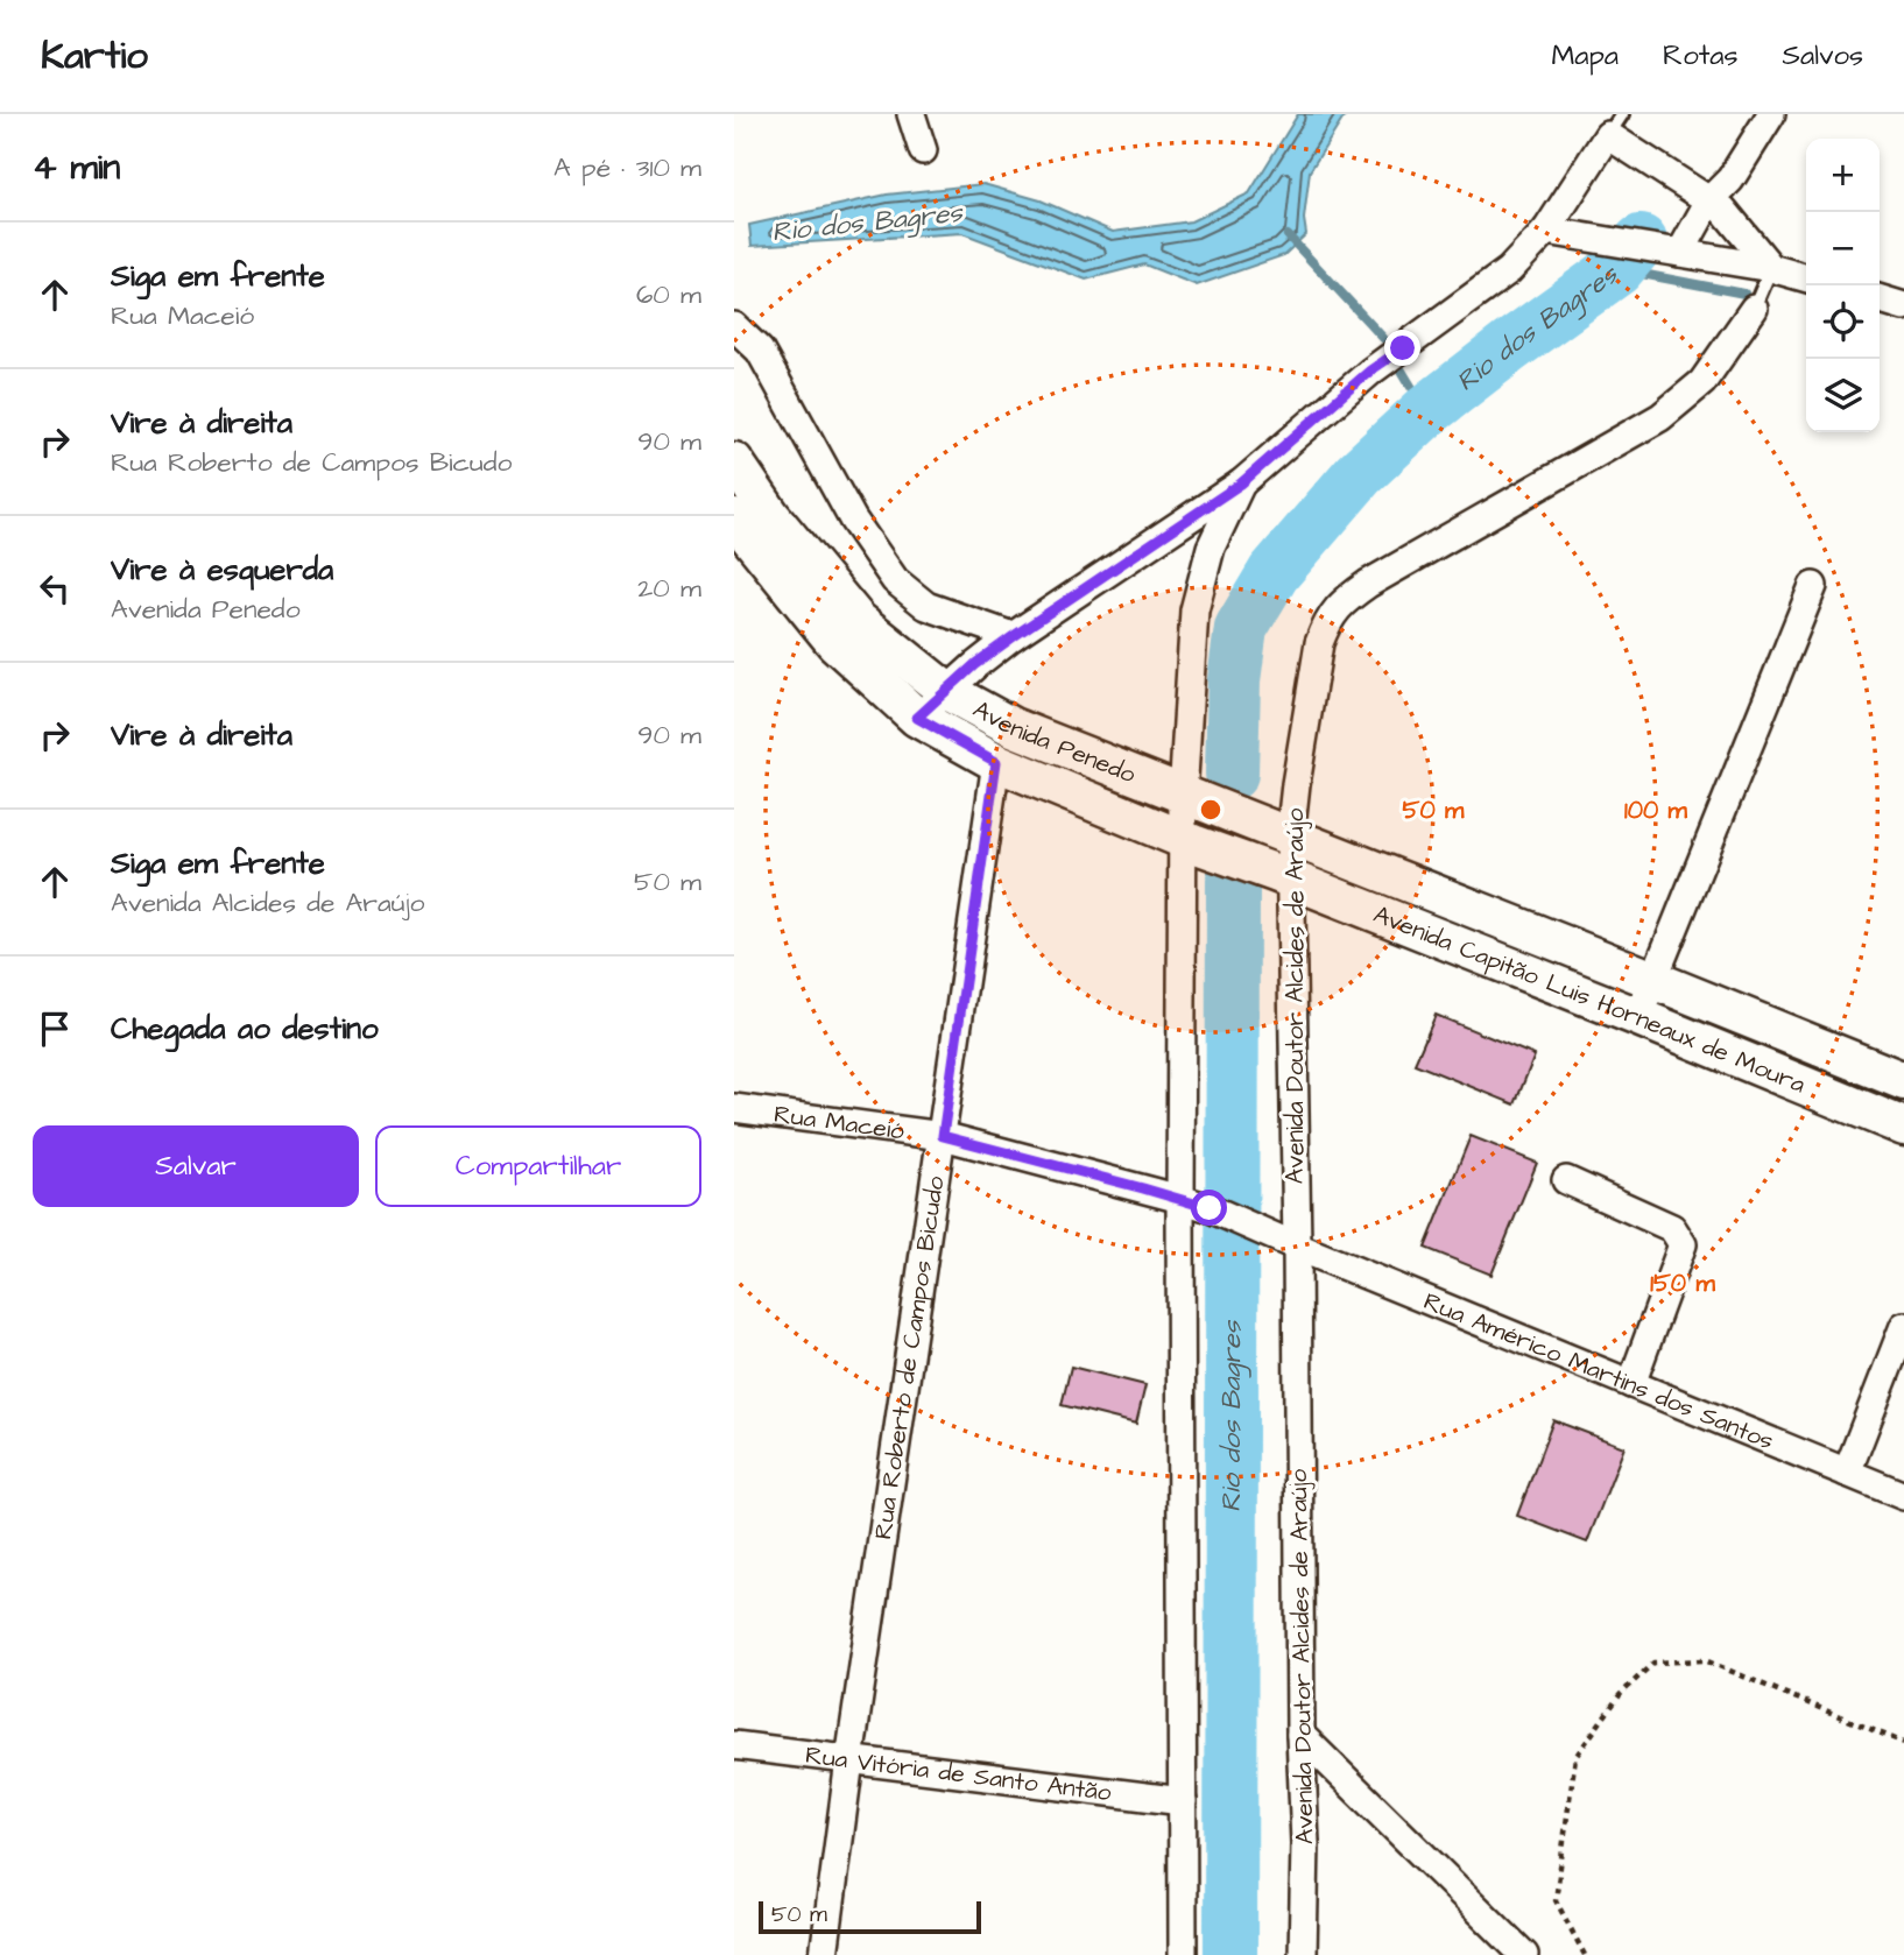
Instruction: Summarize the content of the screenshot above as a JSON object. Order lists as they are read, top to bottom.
{
  "streets": {
    "street": [
      "Avenida Penedo",
      "Avenida Doutor Alcides de Araújo",
      "Avenida Capitão Luis Horneaux de Moura",
      "Rua Maceió",
      "Rua Roberto de Campos Bicudo",
      "Rua Américo Martins dos Santos",
      "Rua Vitória de Santo Antão"
    ]
  },
  "crossings": [
    ["Avenida Penedo", "Avenida Doutor Alcides de Araújo"],
    ["Avenida Penedo", "Avenida Capitão Luis Horneaux de Moura"],
    ["Avenida Penedo", "Rua Roberto de Campos Bicudo"],
    ["Avenida Doutor Alcides de Araújo", "Avenida Capitão Luis Horneaux de Moura"],
    ["Avenida Doutor Alcides de Araújo", "Rua Américo Martins dos Santos"],
    ["Rua Maceió", "Rua Roberto de Campos Bicudo"],
    ["Rua Maceió", "Rua Américo Martins dos Santos"],
    ["Rua Roberto de Campos Bicudo", "Rua Vitória de Santo Antão"]
  ],
  "water": ["Rio dos Bagres"],
  "scale_bar": "50 m",
  "page": {
    "header": "Kartio",
    "nav": ["Mapa", "Rotas", "Salvos"],
    "heading": ["4 min", "A pé · 310 m"],
    "map_buttons": ["+", "−"],
    "list": [
      ["Siga em frente", "Rua Maceió", "60 m"],
      ["Vire à direita", "Rua Roberto de Campos Bicudo", "90 m"],
      ["Vire à esquerda", "Avenida Penedo", "20 m"],
      ["Vire à direita", "90 m"],
      ["Siga em frente", "Avenida Alcides de Araújo", "50 m"],
      "Chegada ao destino"
    ],
    "buttons": ["Salvar", "Compartilhar"],
    "scale": "50 m"
  },
  "rings": ["50 m", "100 m", "150 m"]
}
